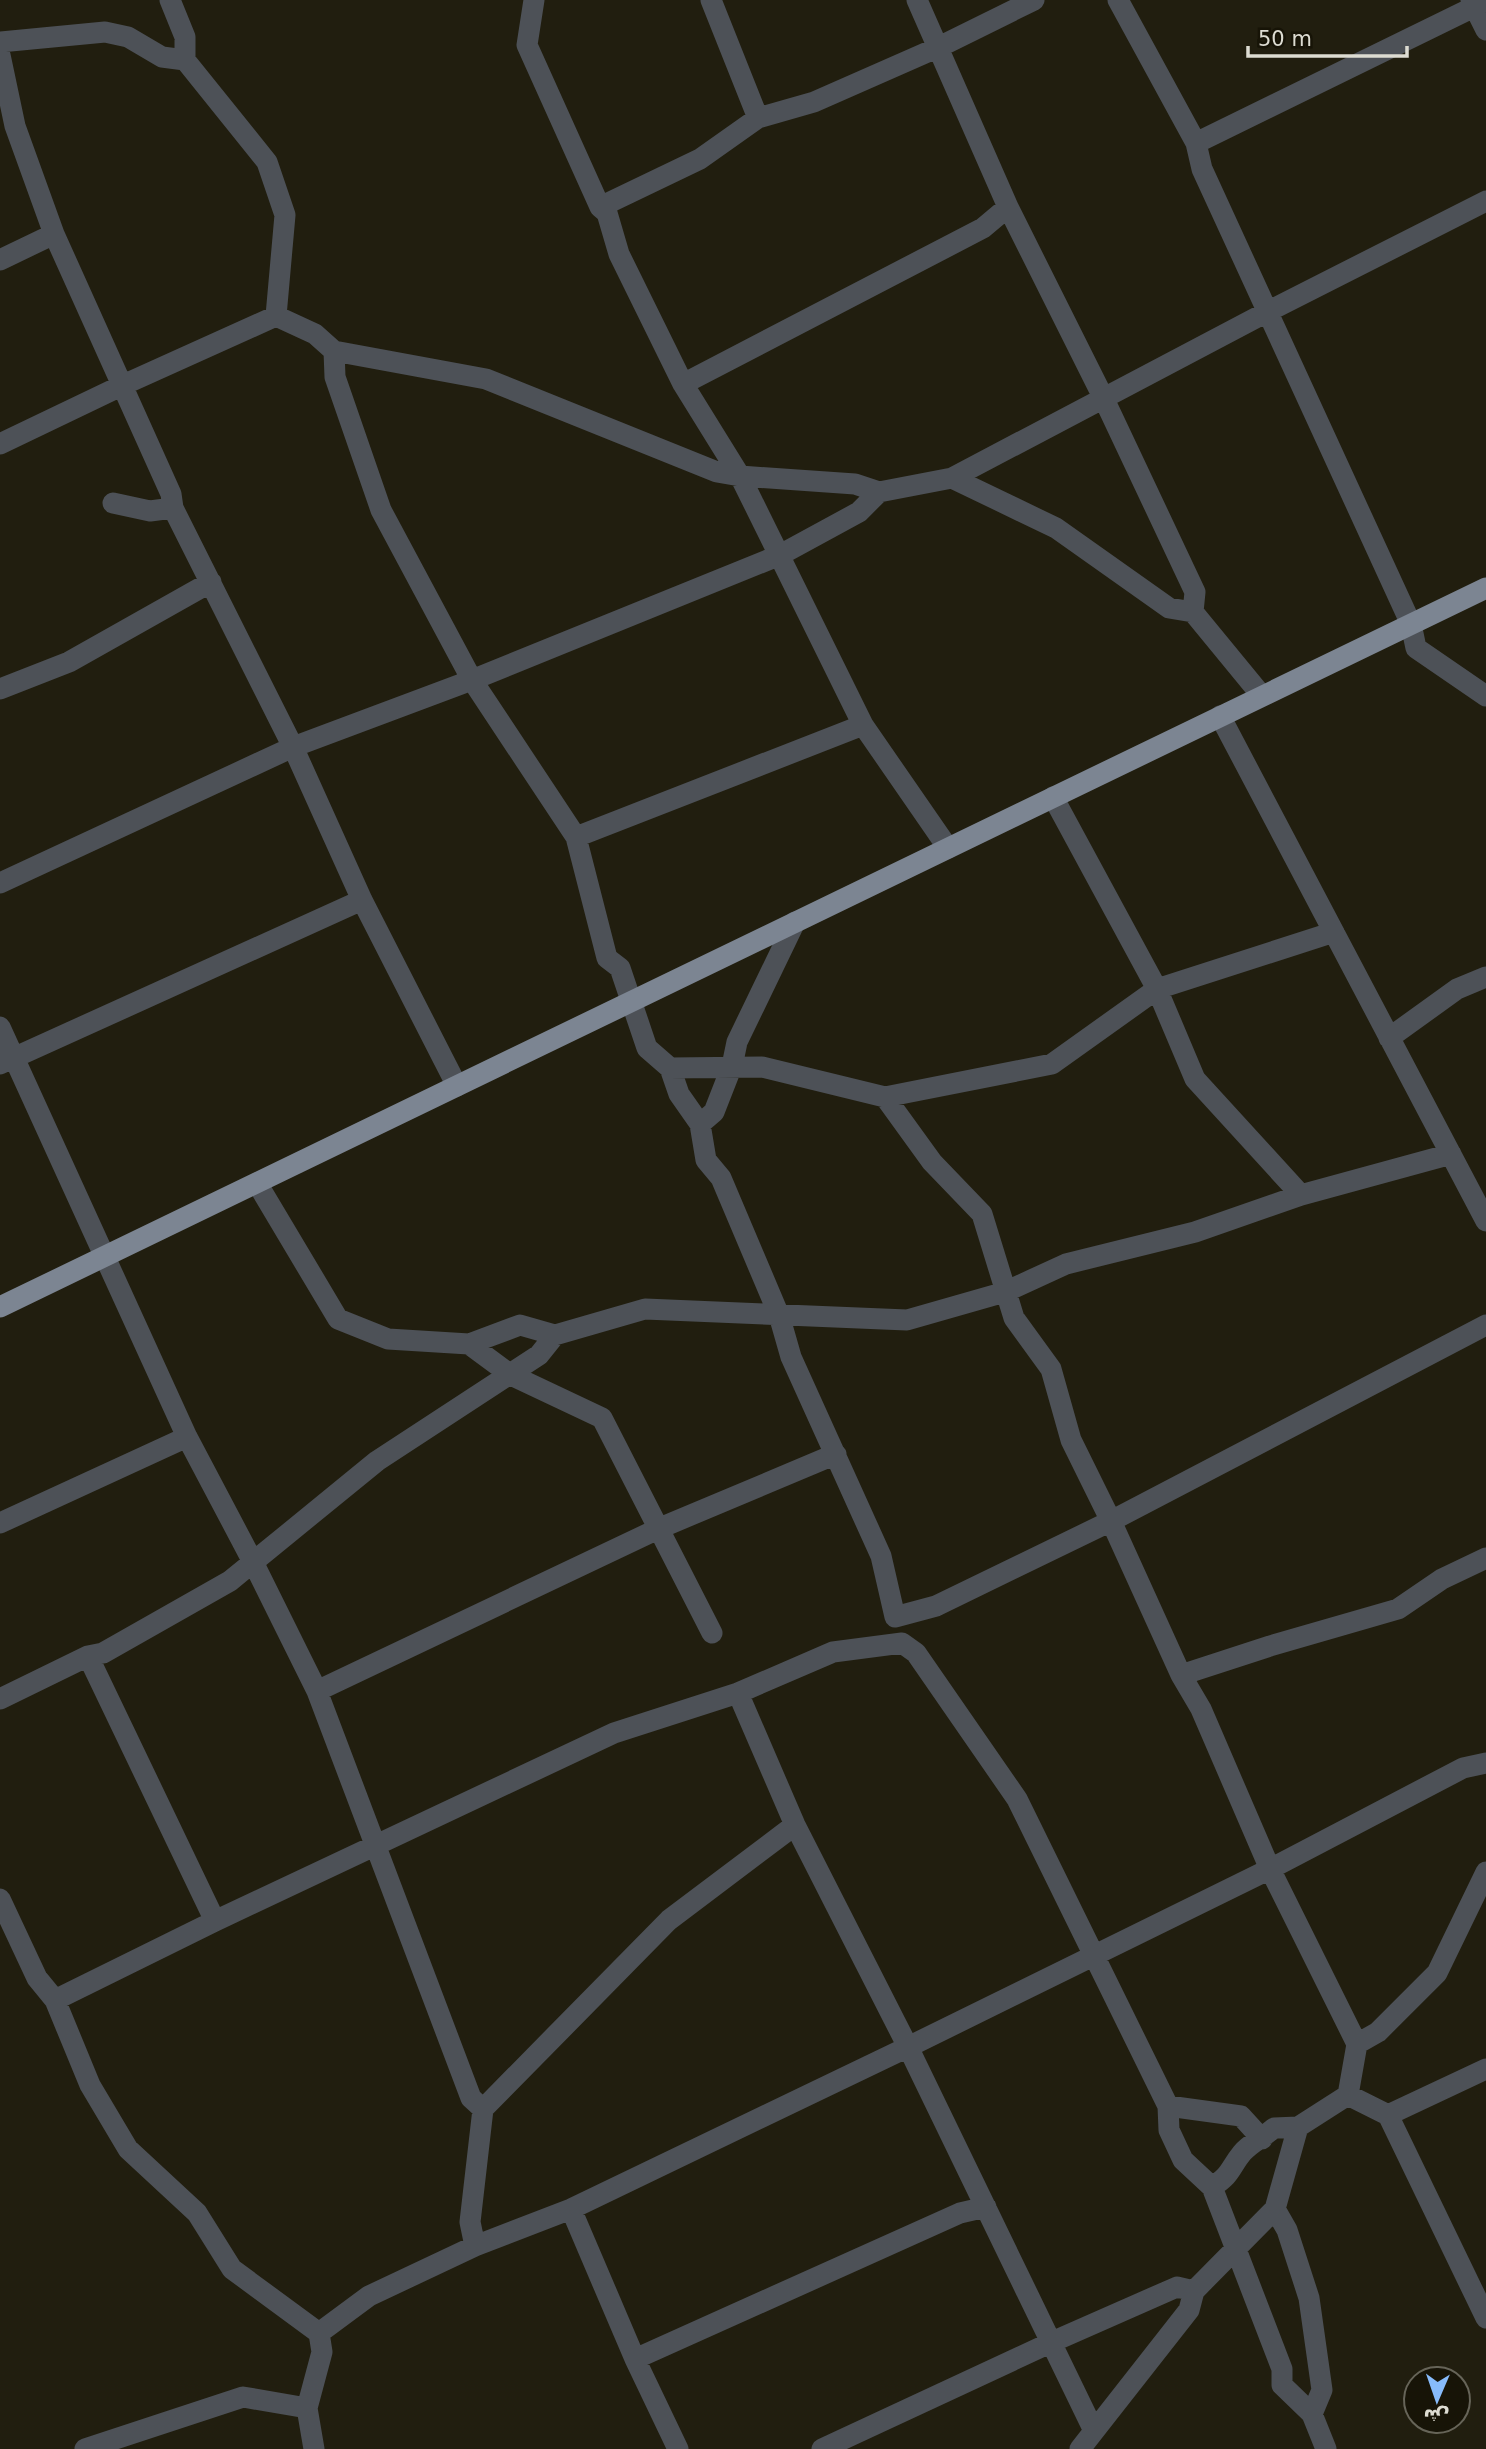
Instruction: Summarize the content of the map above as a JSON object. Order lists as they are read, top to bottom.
{
  "scale_bar": "50 m",
  "north": "bottom"
}
